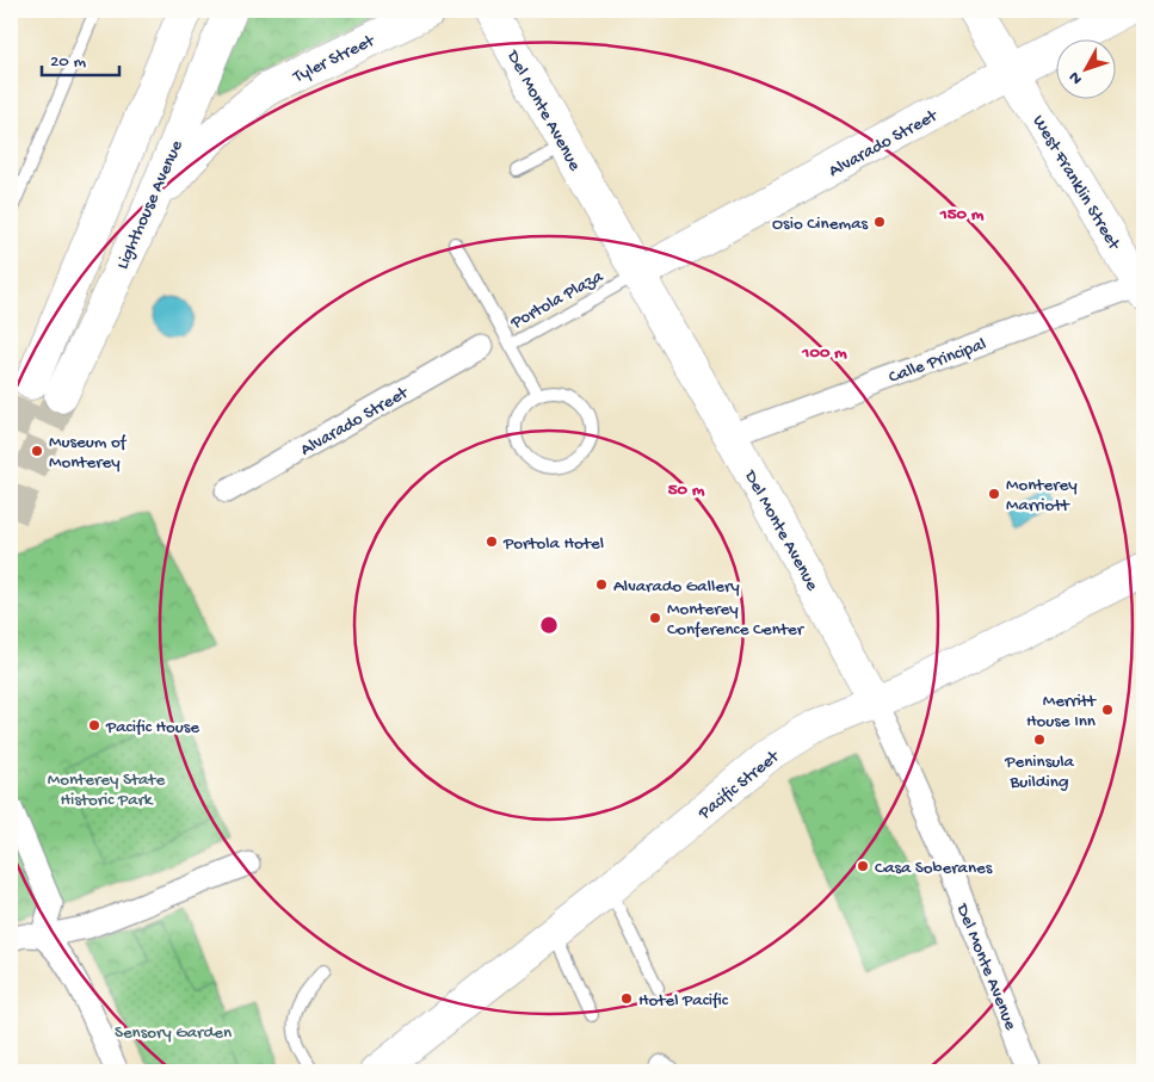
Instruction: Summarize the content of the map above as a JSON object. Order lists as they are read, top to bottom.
{
  "streets": {
    "main road": [
      "Tyler Street",
      "Del Monte Avenue",
      "Alvarado Street",
      "West Franklin Street",
      "Lighthouse Avenue",
      "Pacific Street"
    ],
    "street": ["Calle Principal"],
    "lane": ["Portola Plaza"]
  },
  "crossings": [
    ["Tyler Street", "Lighthouse Avenue"],
    ["Del Monte Avenue", "Alvarado Street"],
    ["Del Monte Avenue", "Portola Plaza"],
    ["Del Monte Avenue", "Calle Principal"],
    ["Del Monte Avenue", "Pacific Street"],
    ["Alvarado Street", "West Franklin Street"],
    ["Alvarado Street", "Portola Plaza"],
    ["West Franklin Street", "Calle Principal"]
  ],
  "parks": ["Monterey State Historic Park", "Sensory Garden"],
  "places": [
    "Osio Cinemas",
    "Museum of Monterey",
    "Monterey Marriott",
    "Portola Hotel",
    "Alvarado Gallery",
    "Monterey Conference Center",
    "Merritt House Inn",
    "Pacific House",
    "Peninsula Building",
    "Casa Soberanes",
    "Hotel Pacific"
  ],
  "scale_bar": "20 m",
  "north": "bottom left",
  "rings": ["150 m", "100 m", "50 m"]
}
